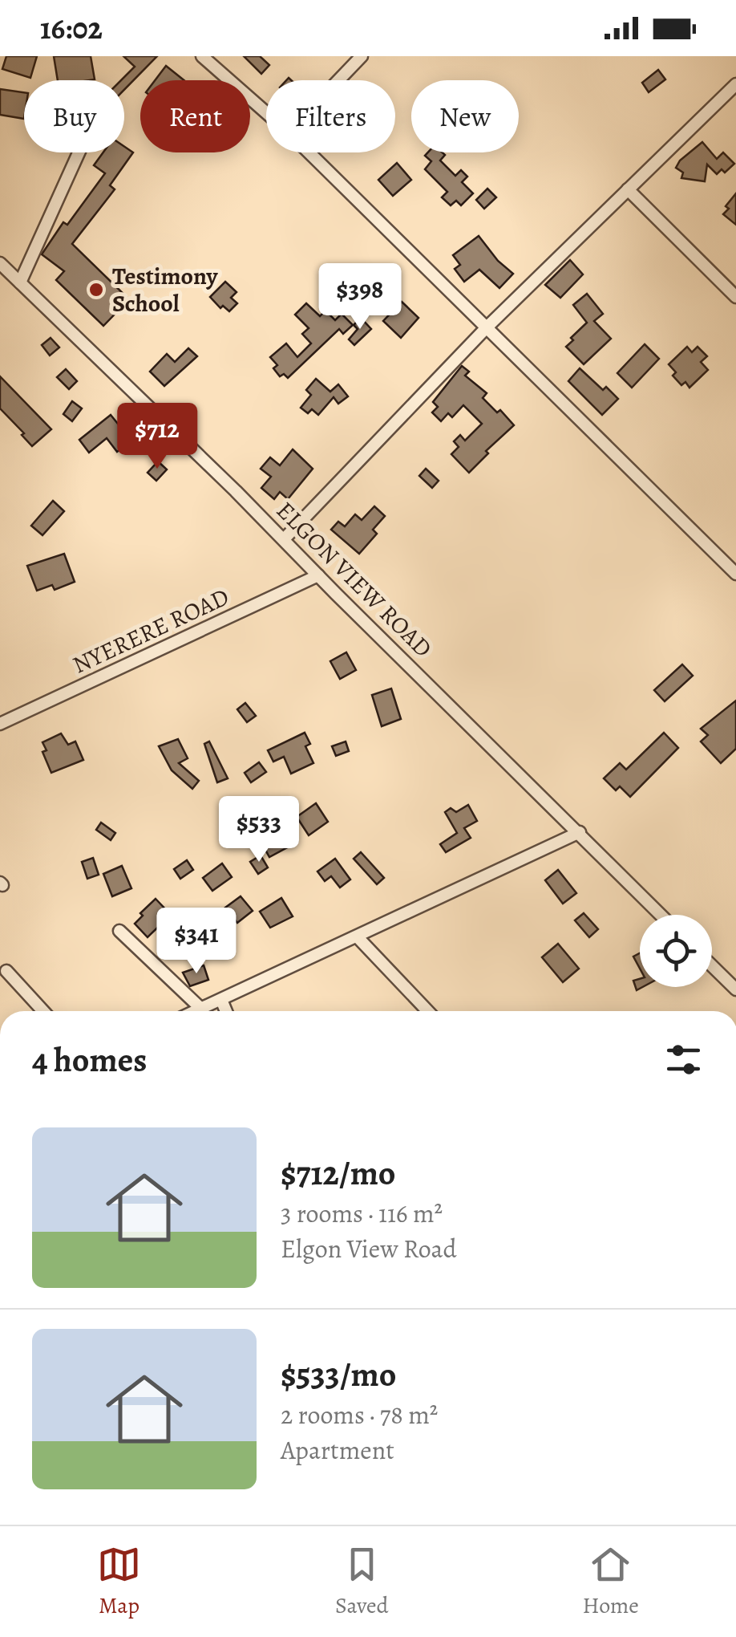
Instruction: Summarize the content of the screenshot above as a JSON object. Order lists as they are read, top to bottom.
{
  "streets": {
    "street": ["ELGON VIEW ROAD", "NYERERE ROAD"]
  },
  "crossings": [
    ["ELGON VIEW ROAD", "NYERERE ROAD"]
  ],
  "places": ["Testimony School"],
  "page": {
    "status": "16:02",
    "chip": [
      "Buy",
      "Rent",
      "Filters",
      "New"
    ],
    "price": [
      "$398",
      "$712",
      "$533",
      "$341"
    ],
    "heading": "4 homes",
    "list": [
      {
        "name": "$712/mo",
        "note": "3 rooms · 116 m² · Elgon View Road"
      },
      {
        "name": "$533/mo",
        "note": "2 rooms · 78 m² · Apartment"
      }
    ],
    "tabs": ["Map", "Saved", "Home"]
  }
}
